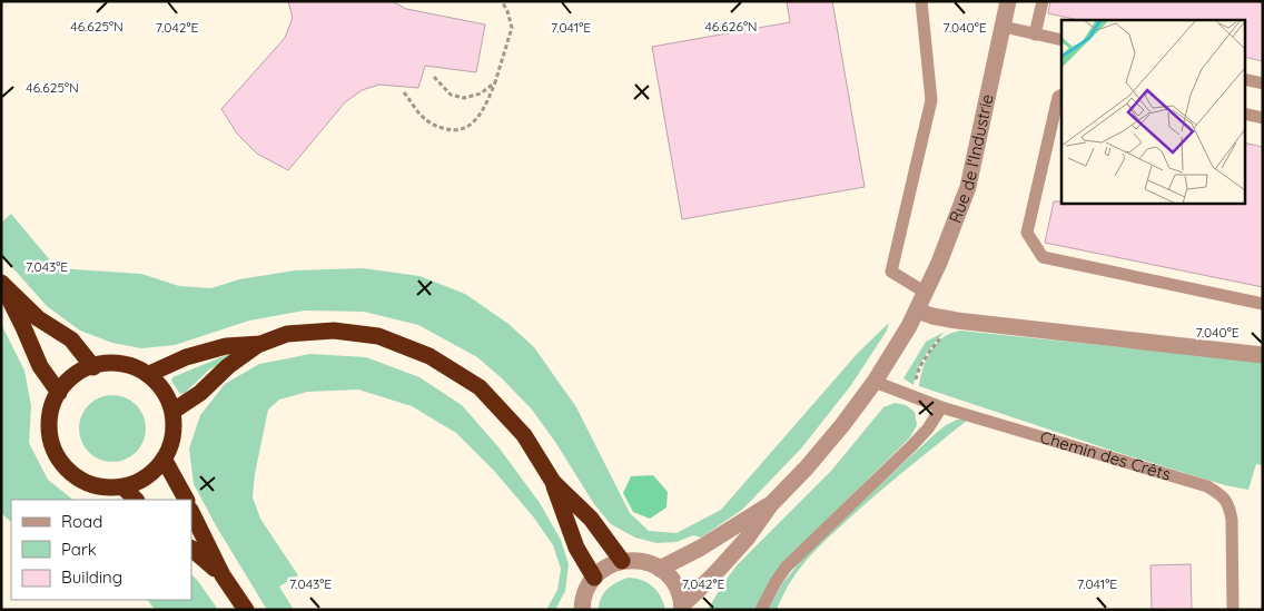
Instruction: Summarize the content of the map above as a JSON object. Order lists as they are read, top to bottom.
{
  "streets": {
    "street": ["Rue de l'Industrie"],
    "lane": ["Chemin des Crêts"]
  },
  "legend": ["Road", "Park", "Building"],
  "coordinates": [
    "46.625°N",
    "46.626°N",
    "7.042°E",
    "7.041°E",
    "7.040°E",
    "7.043°E"
  ]
}
